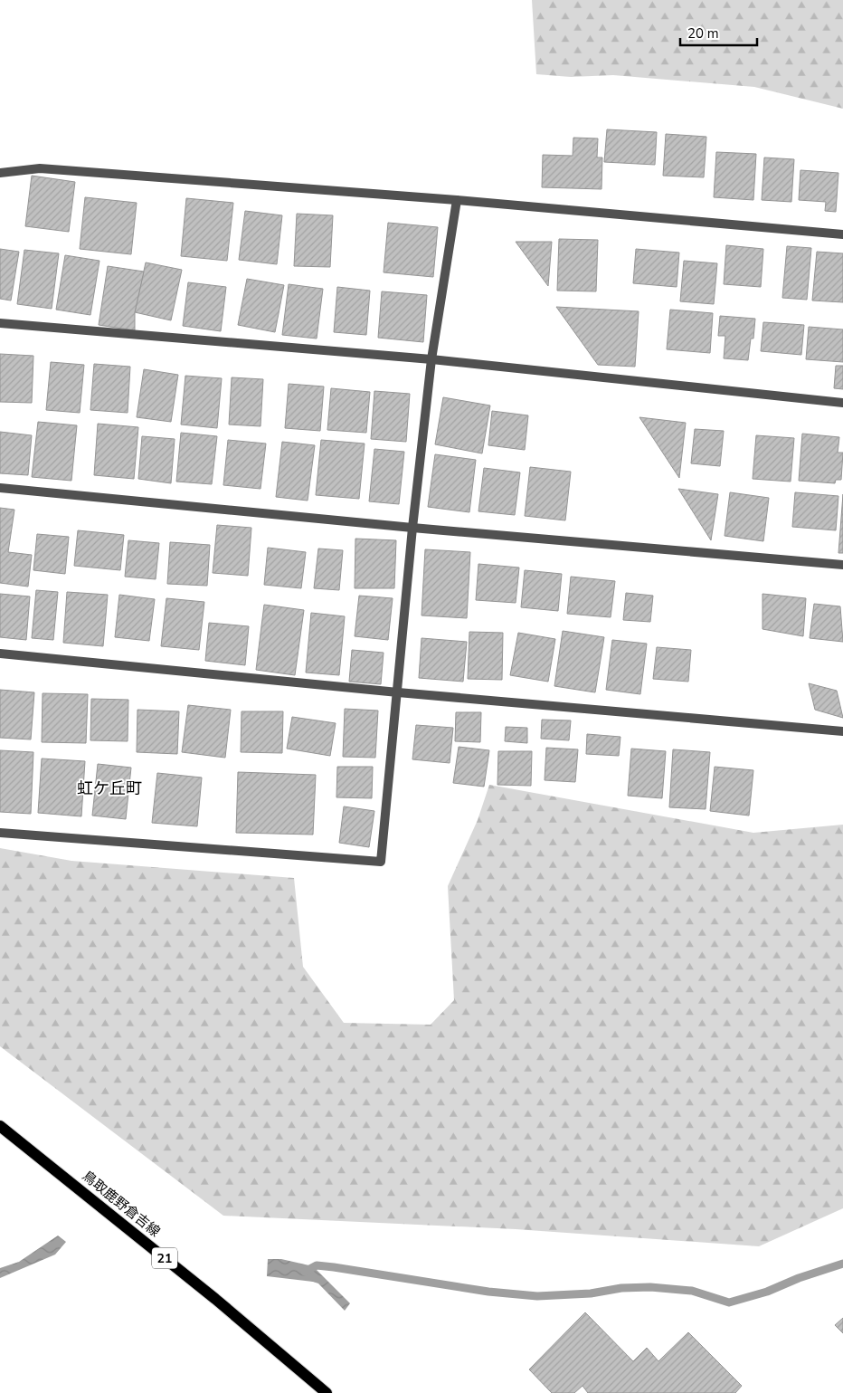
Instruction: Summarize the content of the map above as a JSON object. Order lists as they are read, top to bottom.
{
  "streets": {
    "main road": ["鳥取鹿野倉吉線", "21"]
  },
  "districts": ["虹ケ丘町"],
  "scale_bar": "20 m"
}
